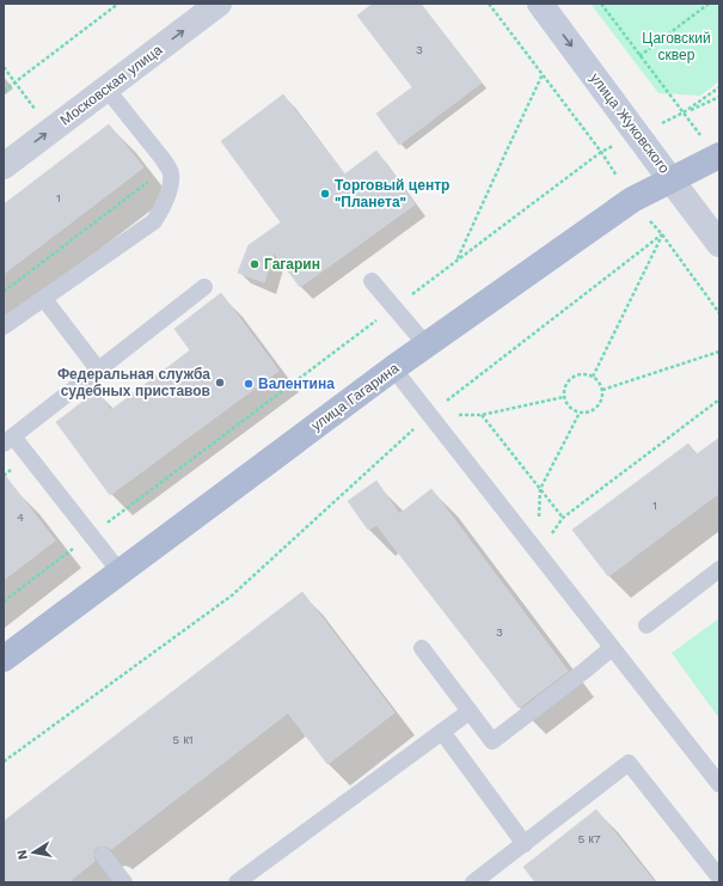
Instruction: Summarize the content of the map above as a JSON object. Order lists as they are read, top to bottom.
{
  "streets": {
    "main road": ["улица Жуковского", "улица Гагарина"],
    "street": ["Московская улица"]
  },
  "crossings": [
    ["улица Жуковского", "улица Гагарина"]
  ],
  "one_way": ["Московская улица", "улица Жуковского"],
  "parks": ["Цаговский сквер"],
  "places": [
    "Торговый центр \"Планета\"",
    "Гагарин",
    "Федеральная служба судебных приставов",
    "Валентина"
  ],
  "house_numbers": [
    "3",
    "1",
    "1",
    "4",
    "3",
    "5 к1",
    "5 к7"
  ],
  "north": "left"
}
